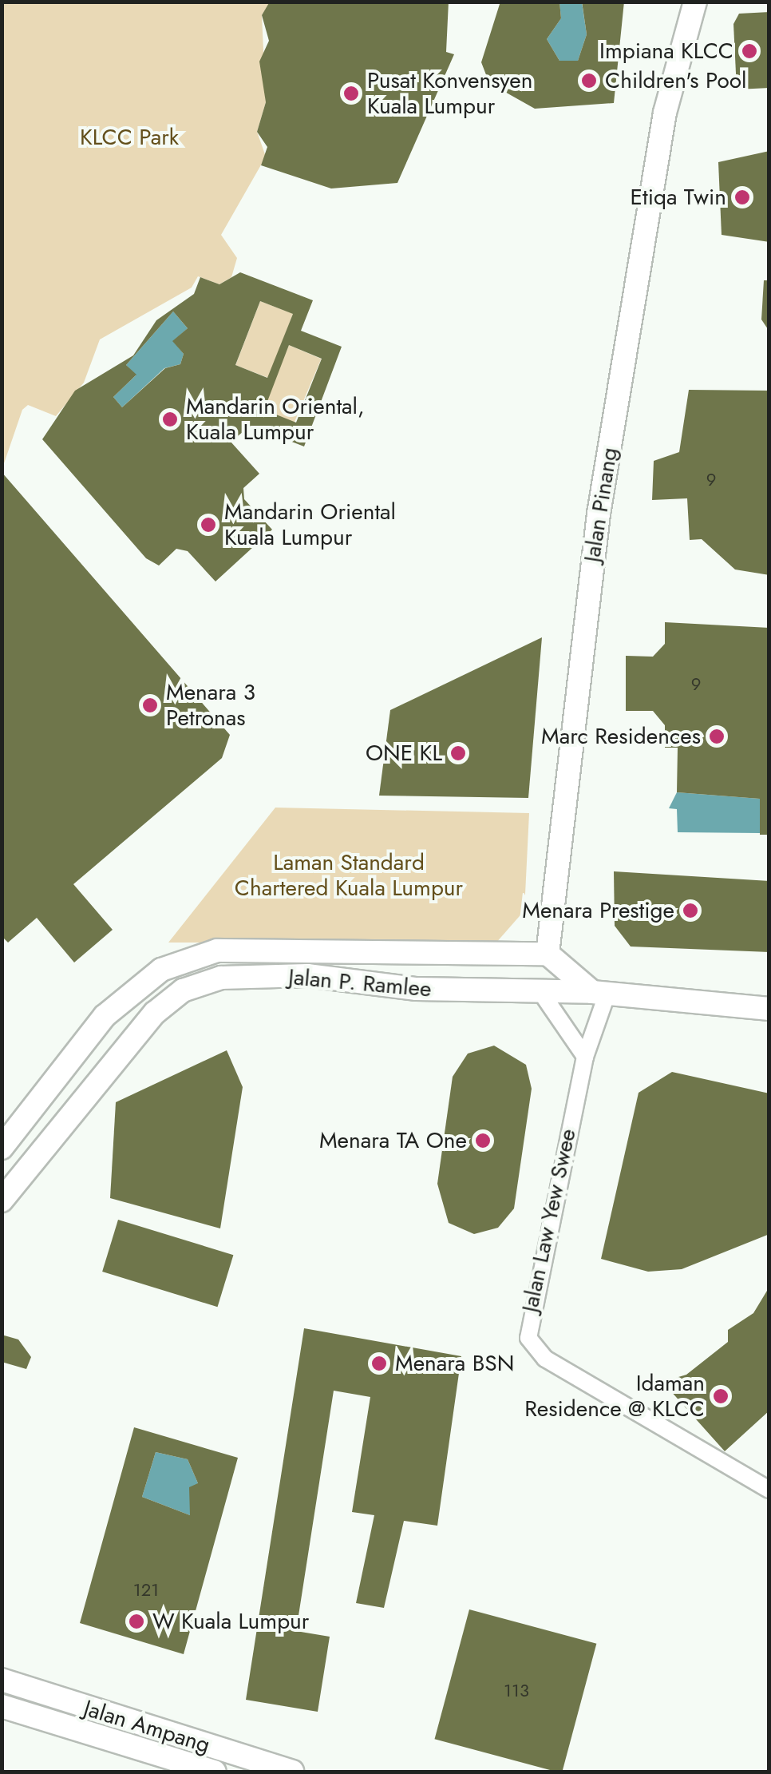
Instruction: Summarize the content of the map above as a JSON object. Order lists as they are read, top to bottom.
{
  "streets": {
    "street": [
      "Jalan Pinang",
      "Jalan P. Ramlee",
      "Jalan Law Yew Swee",
      "Jalan Ampang"
    ]
  },
  "crossings": [
    ["Jalan Pinang", "Jalan P. Ramlee"],
    ["Jalan P. Ramlee", "Jalan Law Yew Swee"]
  ],
  "parks": ["KLCC Park", "Laman Standard Chartered Kuala Lumpur"],
  "places": [
    "Impiana KLCC",
    "Children's Pool",
    "Pusat Konvensyen Kuala Lumpur",
    "Etiqa Twin",
    "Mandarin Oriental, Kuala Lumpur",
    "Mandarin Oriental Kuala Lumpur",
    "Menara 3 Petronas",
    "Marc Residences",
    "ONE KL",
    "Menara Prestige",
    "Menara TA One",
    "Menara BSN",
    "Idaman Residence @ KLCC",
    "W Kuala Lumpur"
  ],
  "house_numbers": [
    "9",
    "9",
    "121",
    "113"
  ]
}
